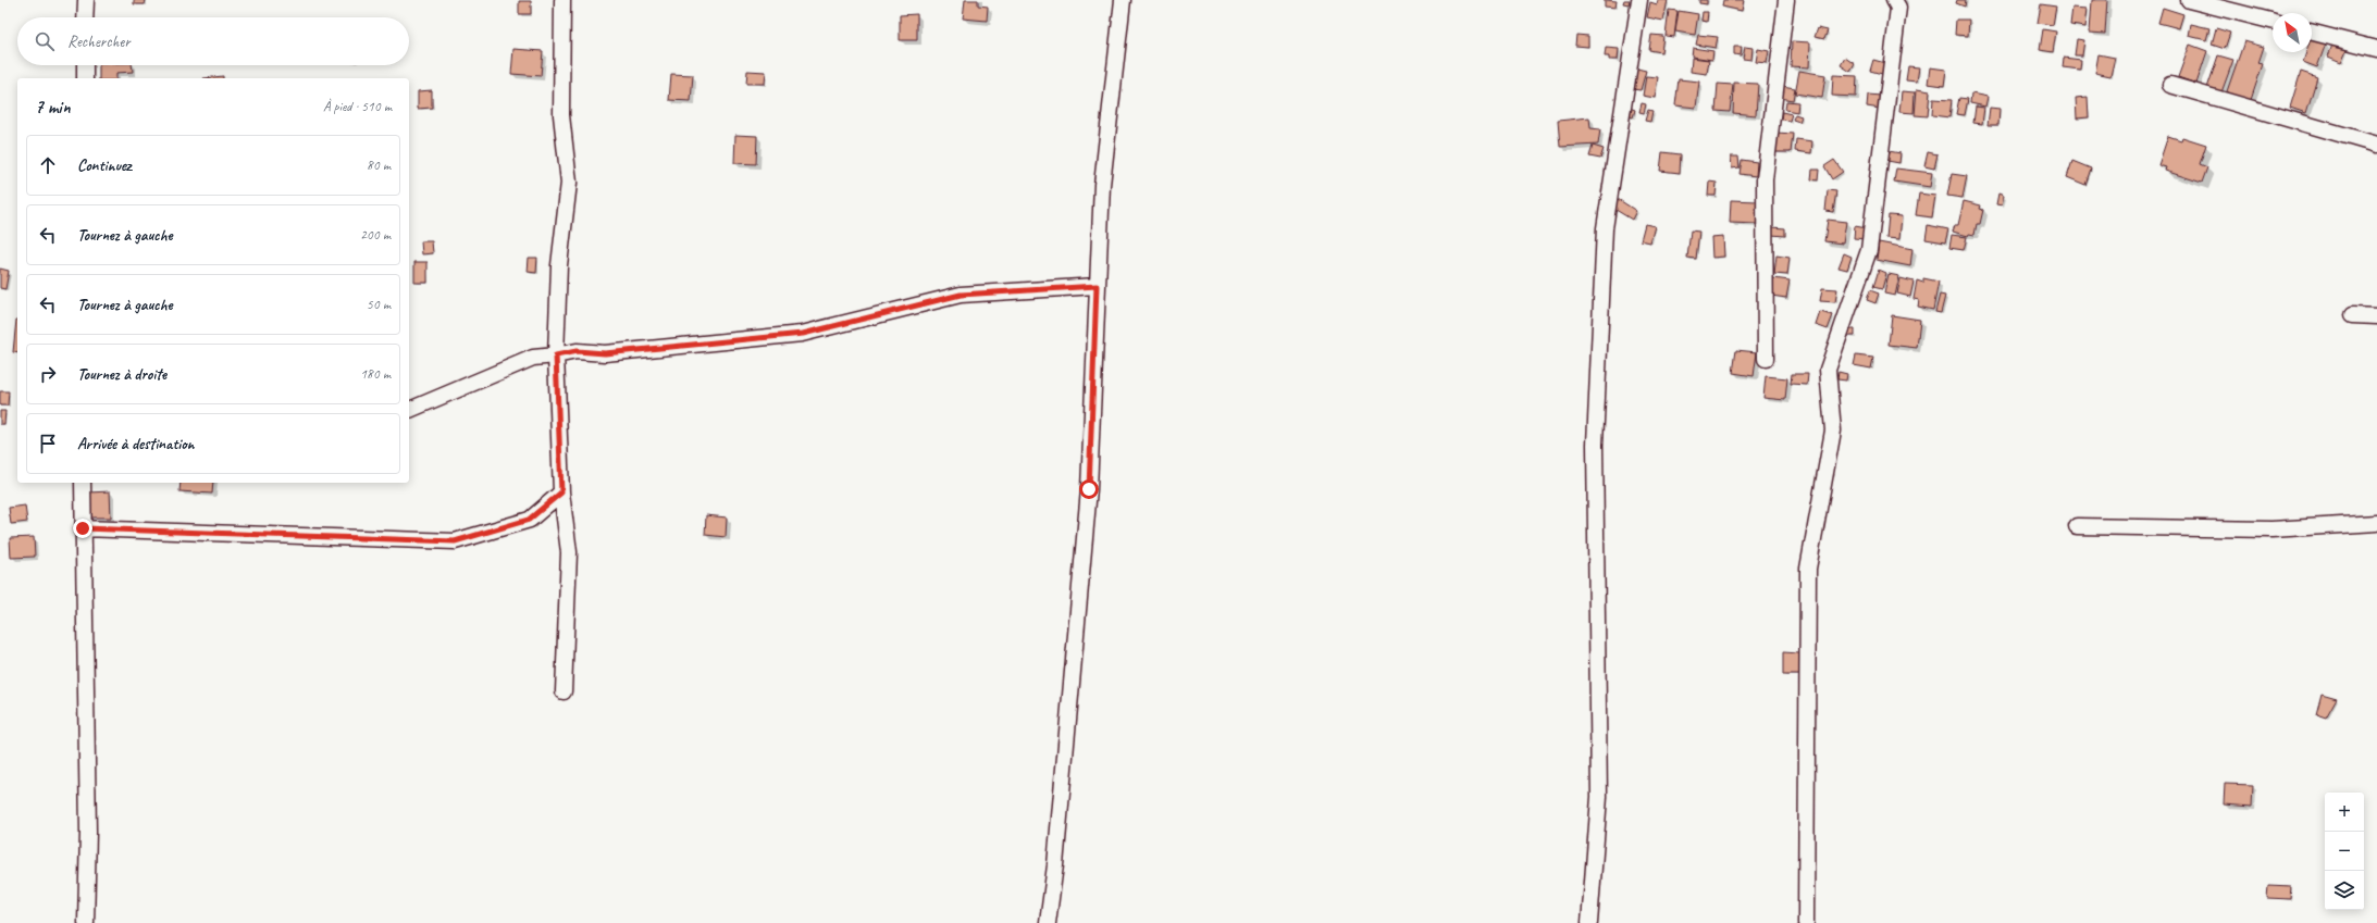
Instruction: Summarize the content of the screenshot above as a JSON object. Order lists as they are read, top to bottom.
{
  "north": "top left",
  "page": {
    "search": "Rechercher",
    "heading": ["7 min", "À pied · 510 m"],
    "list": [
      ["Continuez", "80 m"],
      ["Tournez à gauche", "200 m"],
      ["Tournez à gauche", "50 m"],
      ["Tournez à droite", "180 m"],
      "Arrivée à destination"
    ],
    "map_buttons": ["+", "−"]
  }
}
